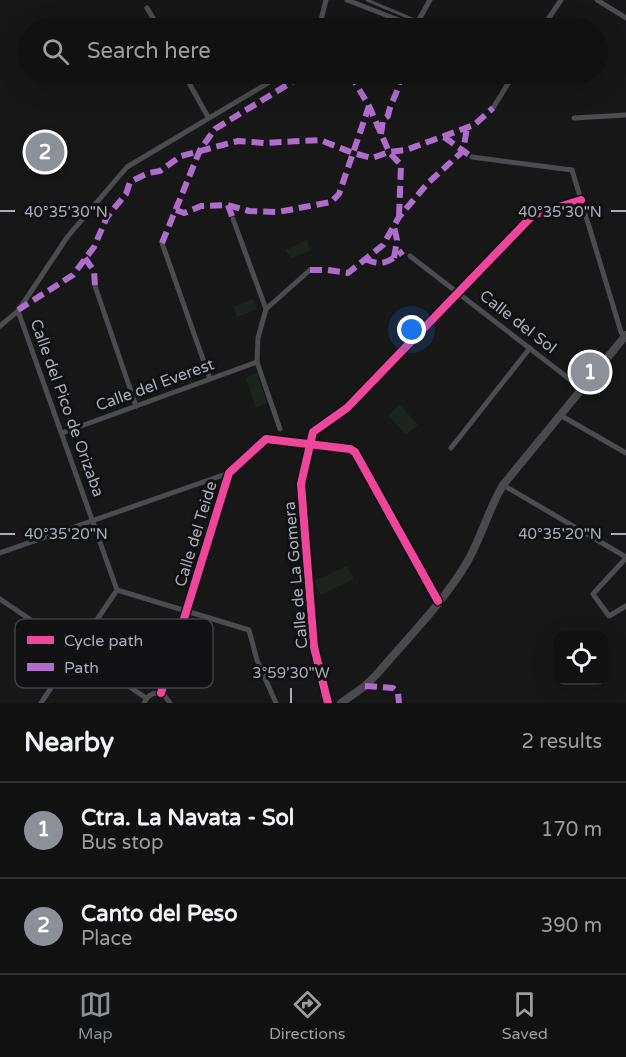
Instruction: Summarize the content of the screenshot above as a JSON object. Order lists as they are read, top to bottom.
{
  "streets": {
    "street": [
      "Calle del Sol",
      "Calle del Everest",
      "Calle del Pico de Orizaba",
      "Calle del Teide",
      "Calle de La Gomera"
    ]
  },
  "crossings": [
    ["Calle del Everest", "Calle del Pico de Orizaba"],
    ["Calle del Teide", "Calle de La Gomera"]
  ],
  "legend": ["Cycle path", "Path"],
  "page": {
    "search": "Search here",
    "pins": ["2", "1"],
    "heading": ["Nearby", "2 results"],
    "list": [
      {
        "mark": "1",
        "name": "Ctra. La Navata - Sol",
        "note": "Bus stop",
        "value": "170 m"
      },
      {
        "mark": "2",
        "name": "Canto del Peso",
        "note": "Place",
        "value": "390 m"
      }
    ],
    "nav": ["Map", "Directions", "Saved"]
  },
  "coordinates": ["40°35'30\"N", "40°35'20\"N", "3°59'30\"W"]
}
